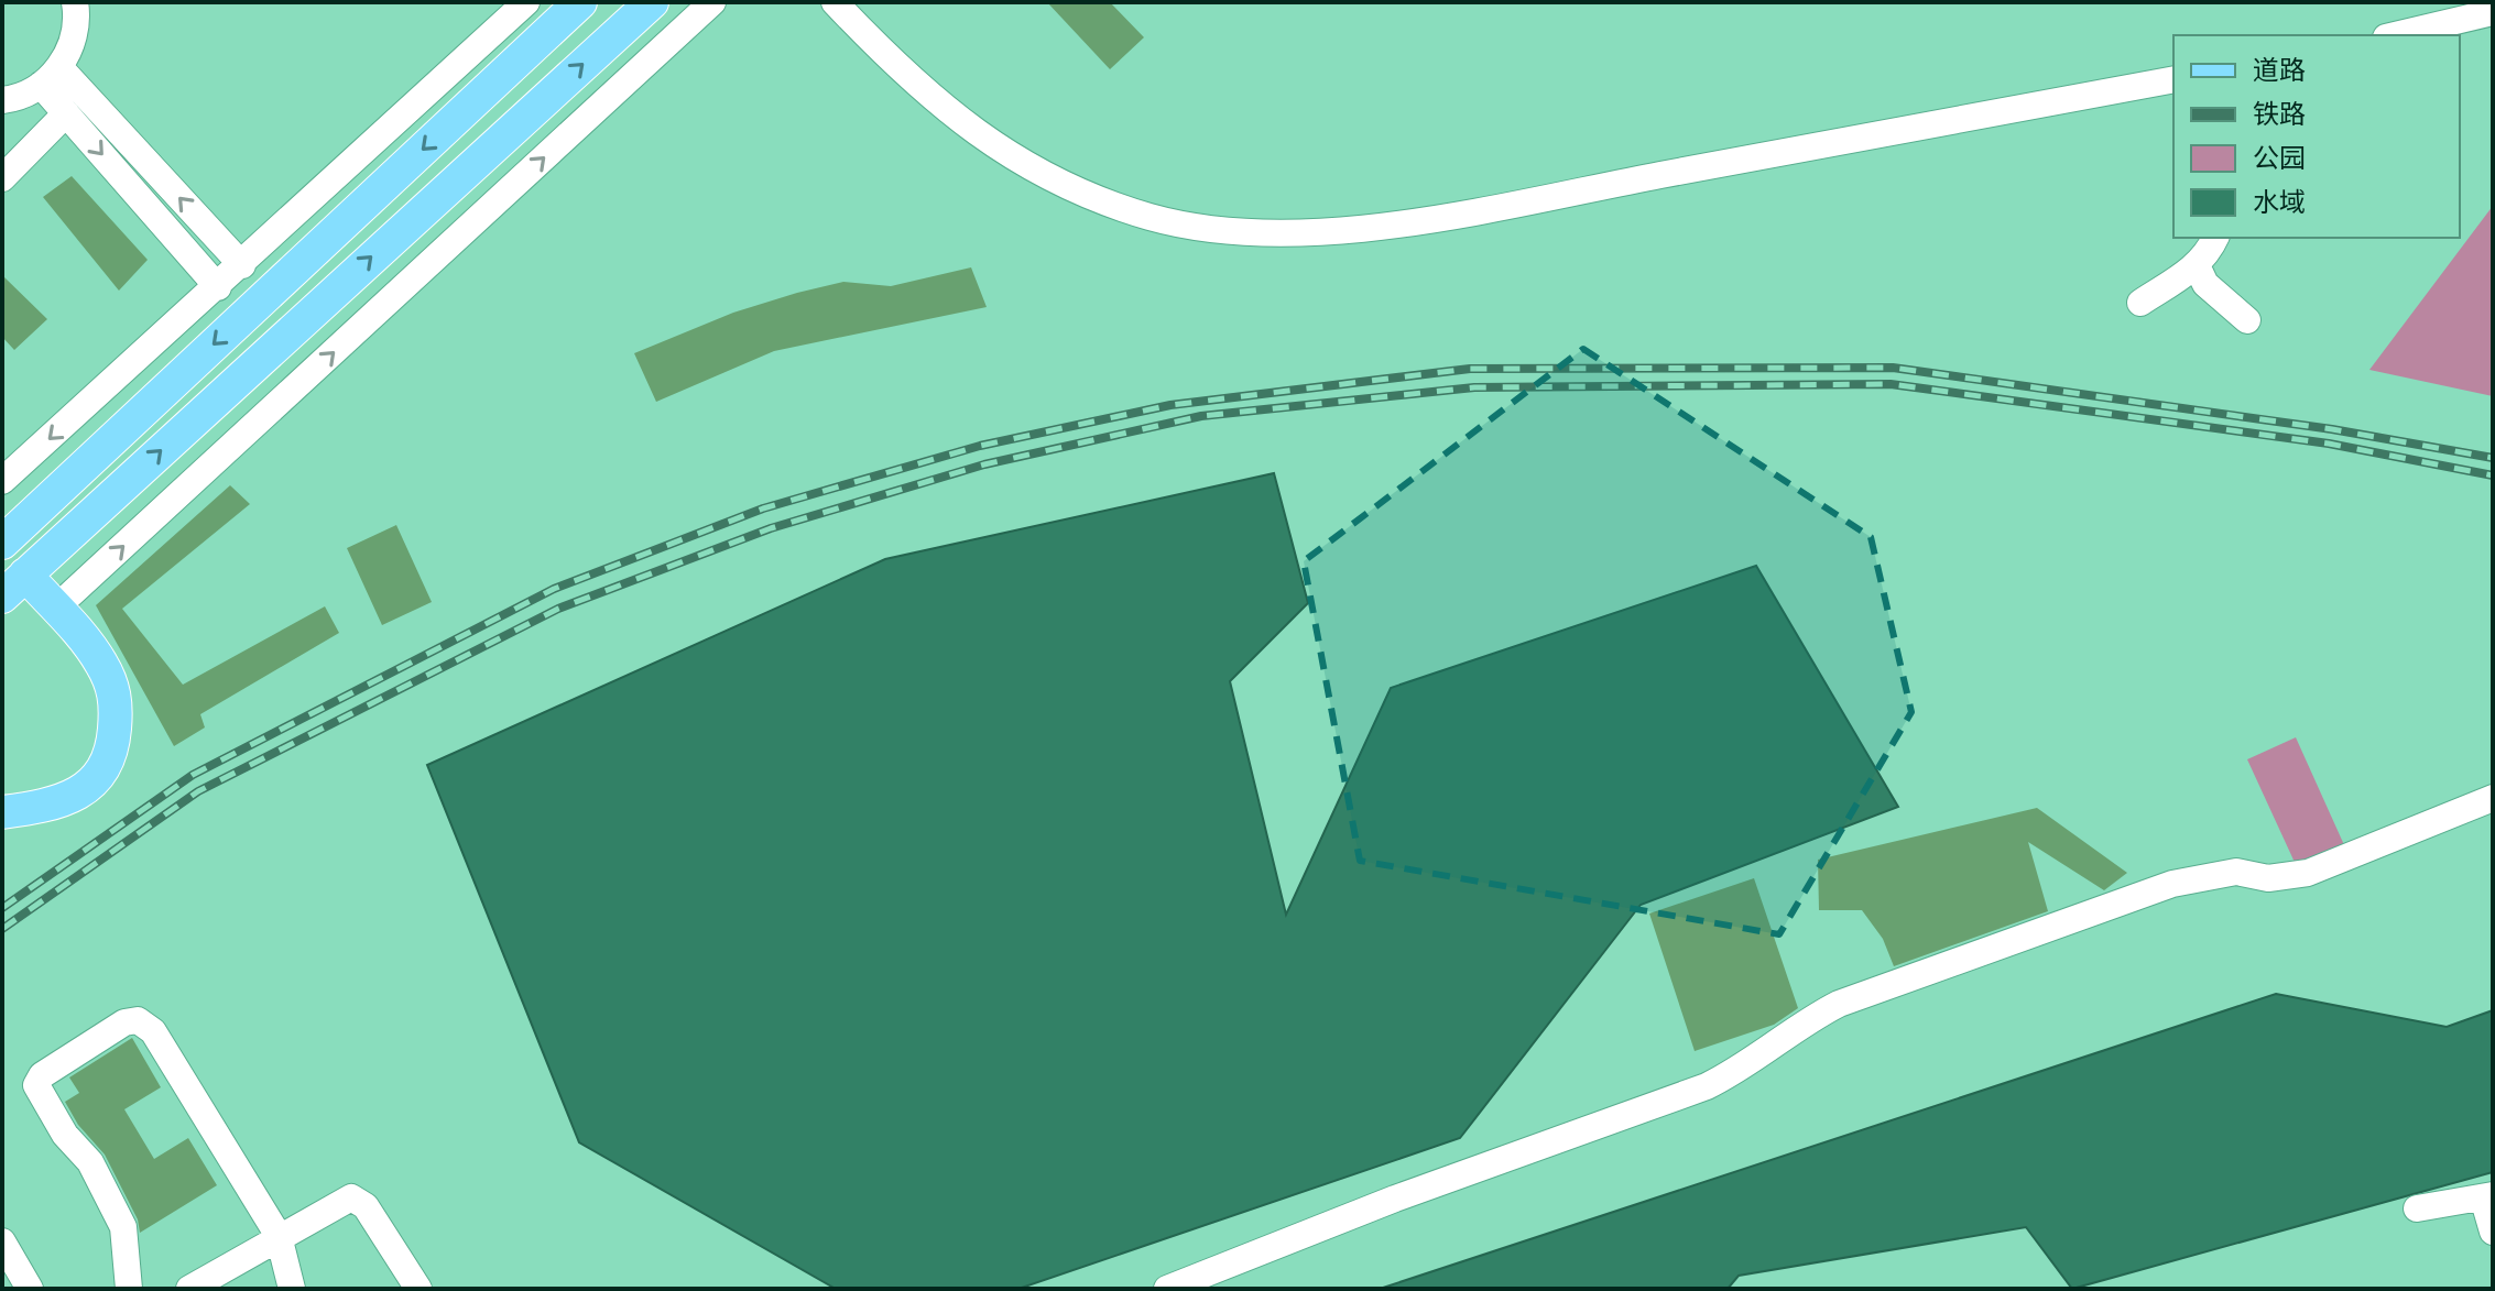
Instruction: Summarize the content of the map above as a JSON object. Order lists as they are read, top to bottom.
{
  "legend": [
    "道路",
    "铁路",
    "公园",
    "水域"
  ]
}
